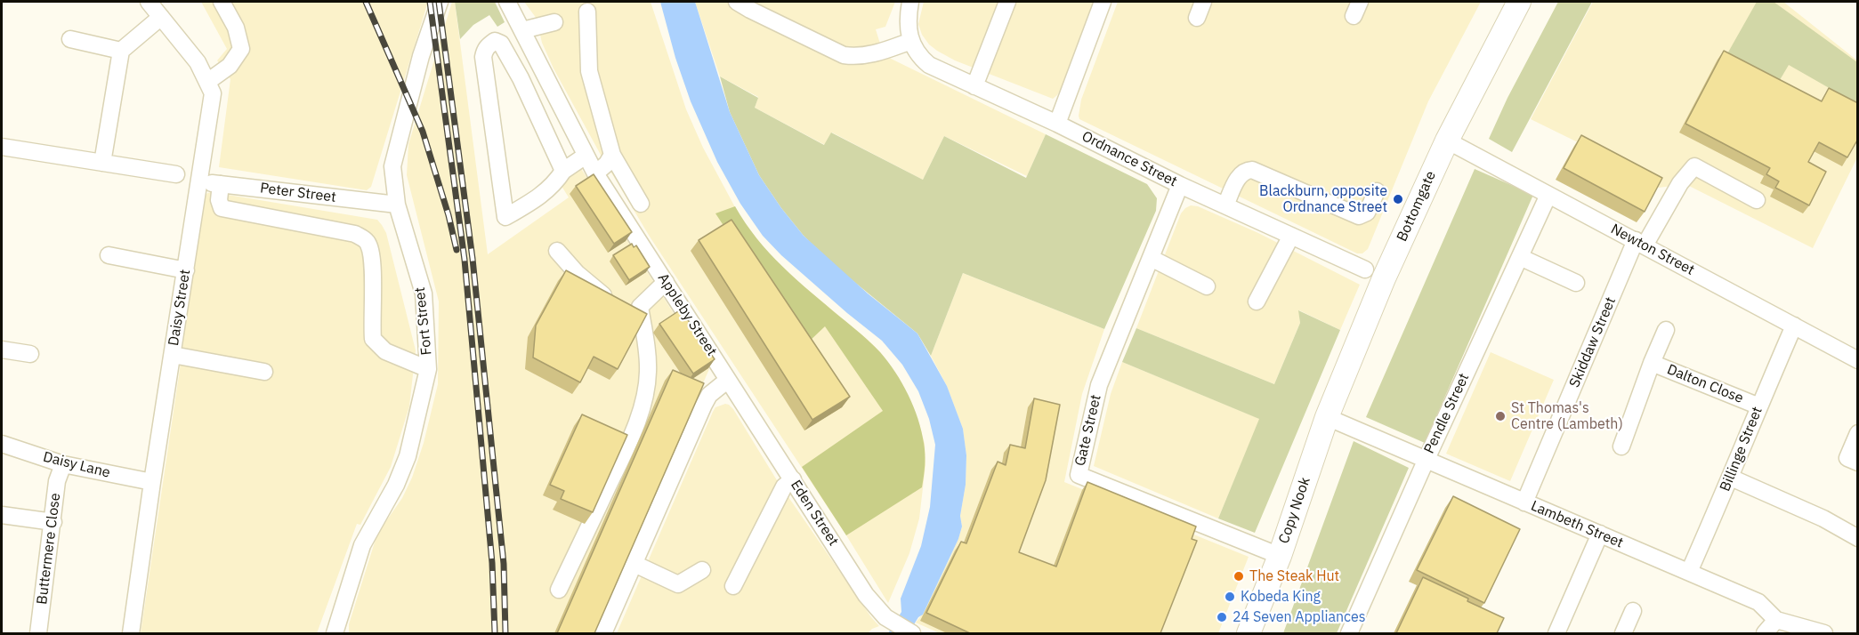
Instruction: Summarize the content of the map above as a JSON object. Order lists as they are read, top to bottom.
{
  "streets": {
    "highway": ["Bottomgate", "Copy Nook"],
    "street": [
      "Ordnance Street",
      "Peter Street",
      "Newton Street",
      "Daisy Street",
      "Appleby Street",
      "Fort Street",
      "Skiddaw Street",
      "Dalton Close",
      "Pendle Street",
      "Gate Street",
      "Billinge Street",
      "Daisy Lane",
      "Eden Street",
      "Lambeth Street",
      "Buttermere Close"
    ]
  },
  "crossings": [
    ["Ordnance Street", "Gate Street"],
    ["Peter Street", "Daisy Street"],
    ["Peter Street", "Fort Street"],
    ["Bottomgate", "Newton Street"],
    ["Bottomgate", "Copy Nook"],
    ["Bottomgate", "Lambeth Street"],
    ["Newton Street", "Skiddaw Street"],
    ["Newton Street", "Pendle Street"],
    ["Newton Street", "Billinge Street"],
    ["Daisy Street", "Daisy Lane"],
    ["Appleby Street", "Eden Street"],
    ["Skiddaw Street", "Lambeth Street"],
    ["Dalton Close", "Billinge Street"],
    ["Pendle Street", "Lambeth Street"],
    ["Gate Street", "Copy Nook"],
    ["Billinge Street", "Lambeth Street"],
    ["Daisy Lane", "Buttermere Close"],
    ["Copy Nook", "Lambeth Street"]
  ],
  "places": [
    "Blackburn, opposite Ordnance Street",
    "St Thomas's Centre (Lambeth)",
    "The Steak Hut",
    "Kobeda King",
    "24 Seven Appliances"
  ]
}
